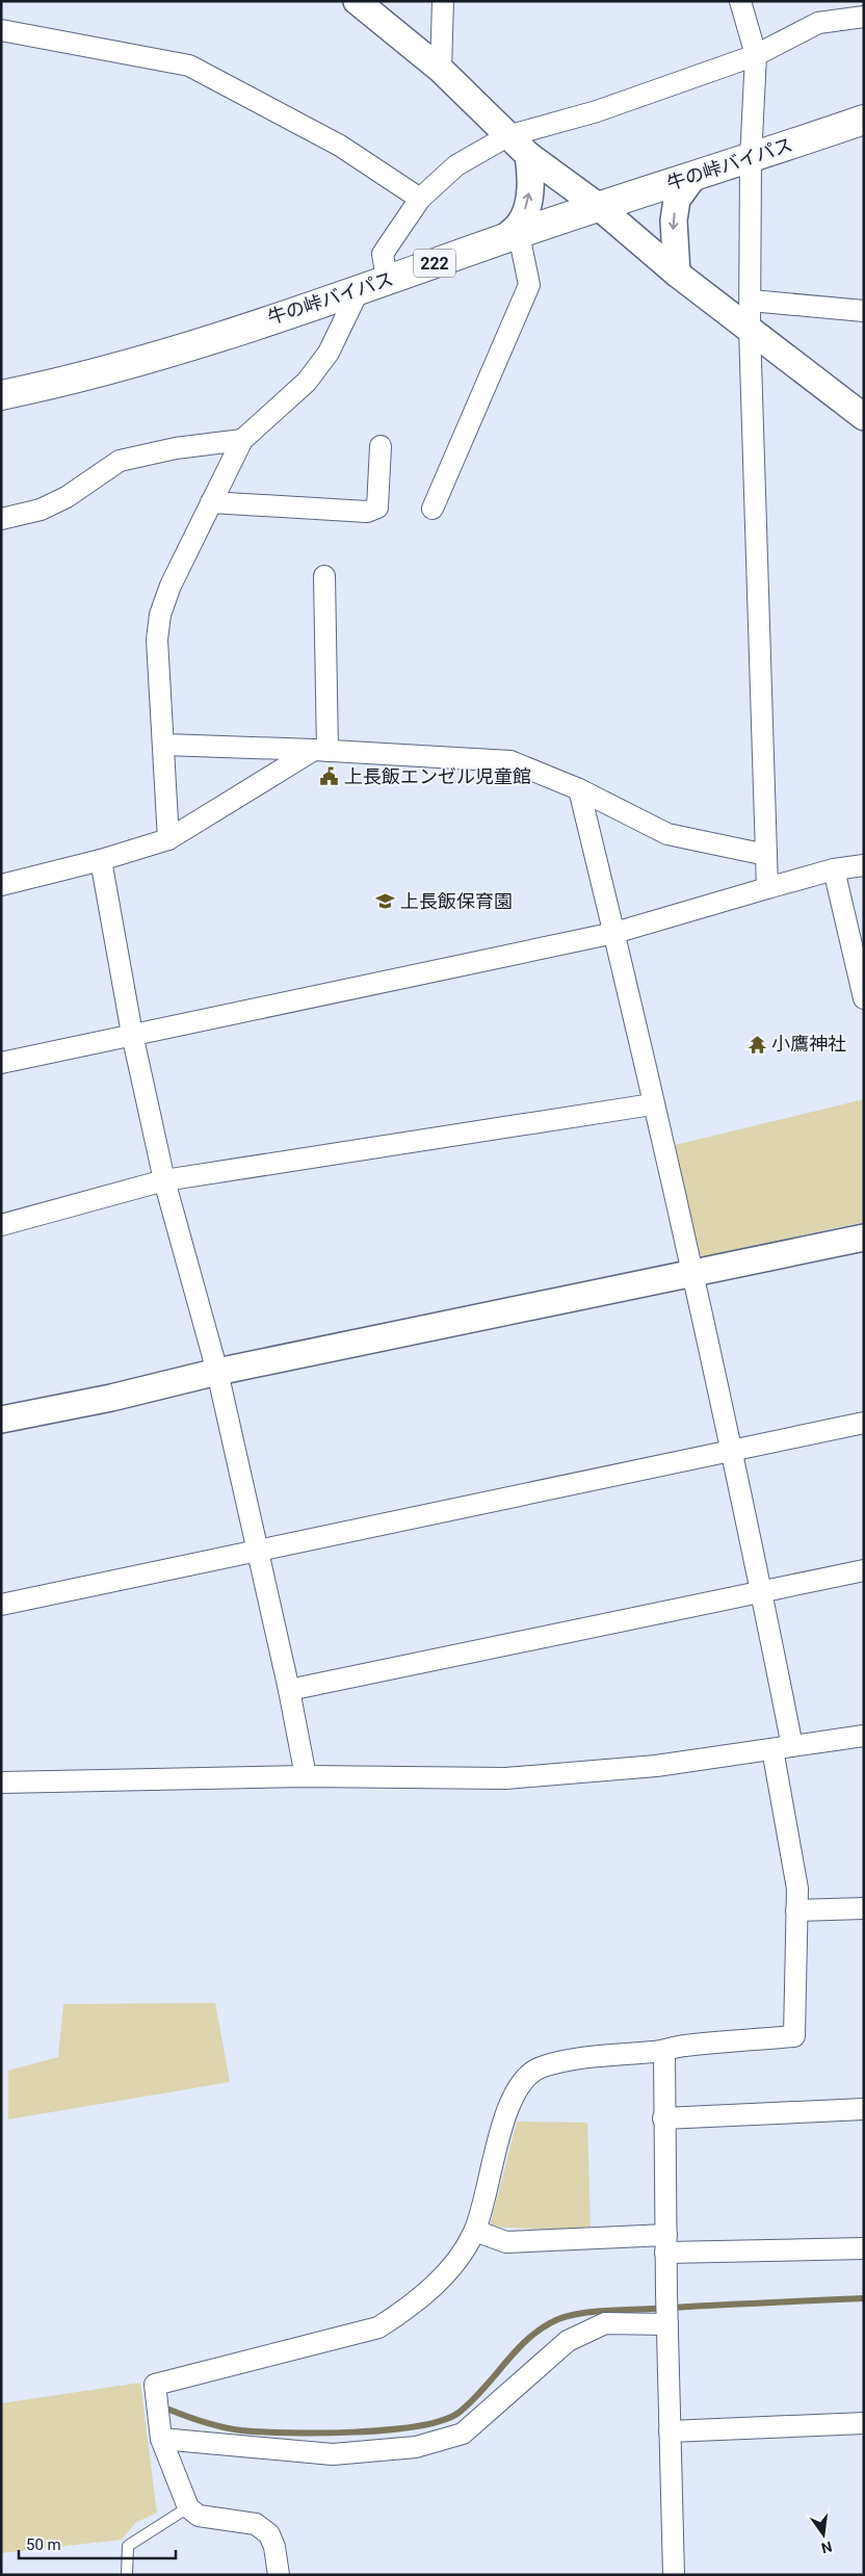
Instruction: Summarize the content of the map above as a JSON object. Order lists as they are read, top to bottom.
{
  "streets": {
    "highway": ["牛の峠バイパス", "222"]
  },
  "places": {
    "public building": ["上長飯エンゼル児童館"],
    "school or university": ["上長飯保育園"],
    "temple": ["小鷹神社"]
  },
  "scale_bar": "50 m",
  "north": "bottom"
}
